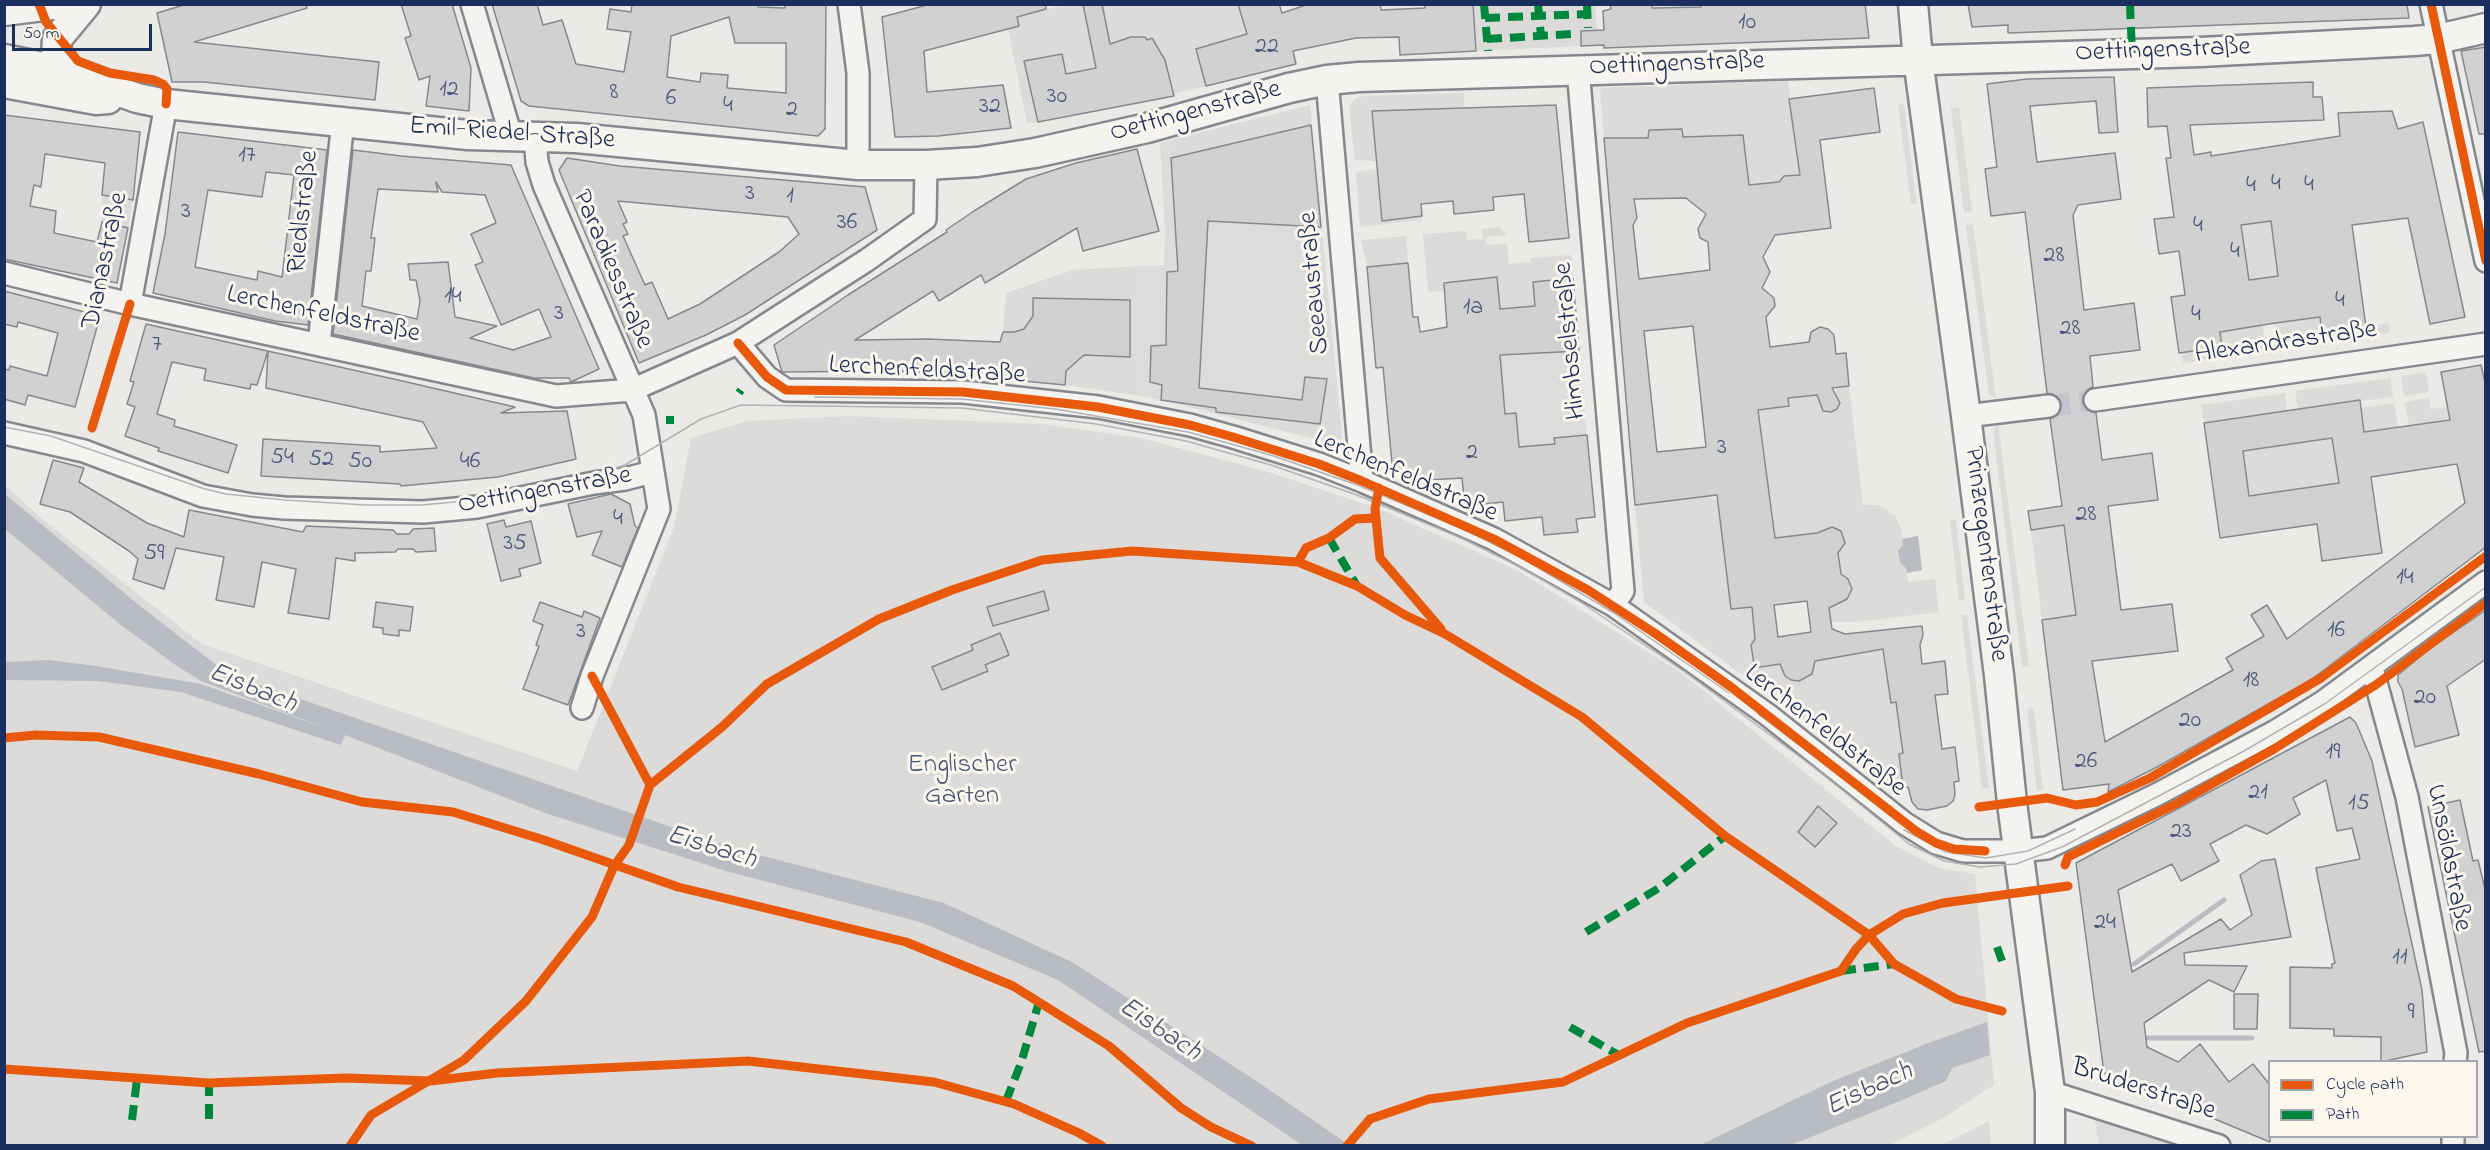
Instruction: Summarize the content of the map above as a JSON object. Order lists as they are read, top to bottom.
{
  "streets": {
    "main road": ["Oettingenstraße", "Emil-Riedel-Straße", "Prinzregentenstraße"],
    "street": [
      "Riedlstraße",
      "Dianastraße",
      "Paradiesstraße",
      "Seeaustraße",
      "Lerchenfeldstraße",
      "Himbselstraße",
      "Alexandrastraße",
      "Unsöldstraße",
      "Bruderstraße"
    ]
  },
  "crossings": [
    ["Oettingenstraße", "Emil-Riedel-Straße"],
    ["Oettingenstraße", "Paradiesstraße"],
    ["Oettingenstraße", "Seeaustraße"],
    ["Oettingenstraße", "Lerchenfeldstraße"],
    ["Oettingenstraße", "Himbselstraße"],
    ["Oettingenstraße", "Prinzregentenstraße"],
    ["Emil-Riedel-Straße", "Riedlstraße"],
    ["Emil-Riedel-Straße", "Dianastraße"],
    ["Emil-Riedel-Straße", "Paradiesstraße"],
    ["Riedlstraße", "Lerchenfeldstraße"],
    ["Dianastraße", "Lerchenfeldstraße"],
    ["Paradiesstraße", "Lerchenfeldstraße"],
    ["Seeaustraße", "Lerchenfeldstraße"],
    ["Lerchenfeldstraße", "Himbselstraße"],
    ["Lerchenfeldstraße", "Prinzregentenstraße"],
    ["Lerchenfeldstraße", "Unsöldstraße"],
    ["Prinzregentenstraße", "Bruderstraße"]
  ],
  "water": ["Eisbach"],
  "parks": ["Englischer Garten"],
  "house_numbers": [
    "10",
    "22",
    "12",
    "8",
    "30",
    "6",
    "4",
    "32",
    "2",
    "17",
    "4",
    "4",
    "4",
    "3",
    "1",
    "3",
    "36",
    "4",
    "4",
    "28",
    "14",
    "4",
    "1a",
    "3",
    "4",
    "28",
    "7",
    "3",
    "2",
    "54",
    "52",
    "50",
    "46",
    "28",
    "4",
    "35",
    "59",
    "14",
    "16",
    "3",
    "18",
    "20",
    "20",
    "19",
    "26",
    "21",
    "15",
    "23",
    "24",
    "11",
    "9"
  ],
  "legend": ["Cycle path", "Path"],
  "scale_bar": "50 m"
}
